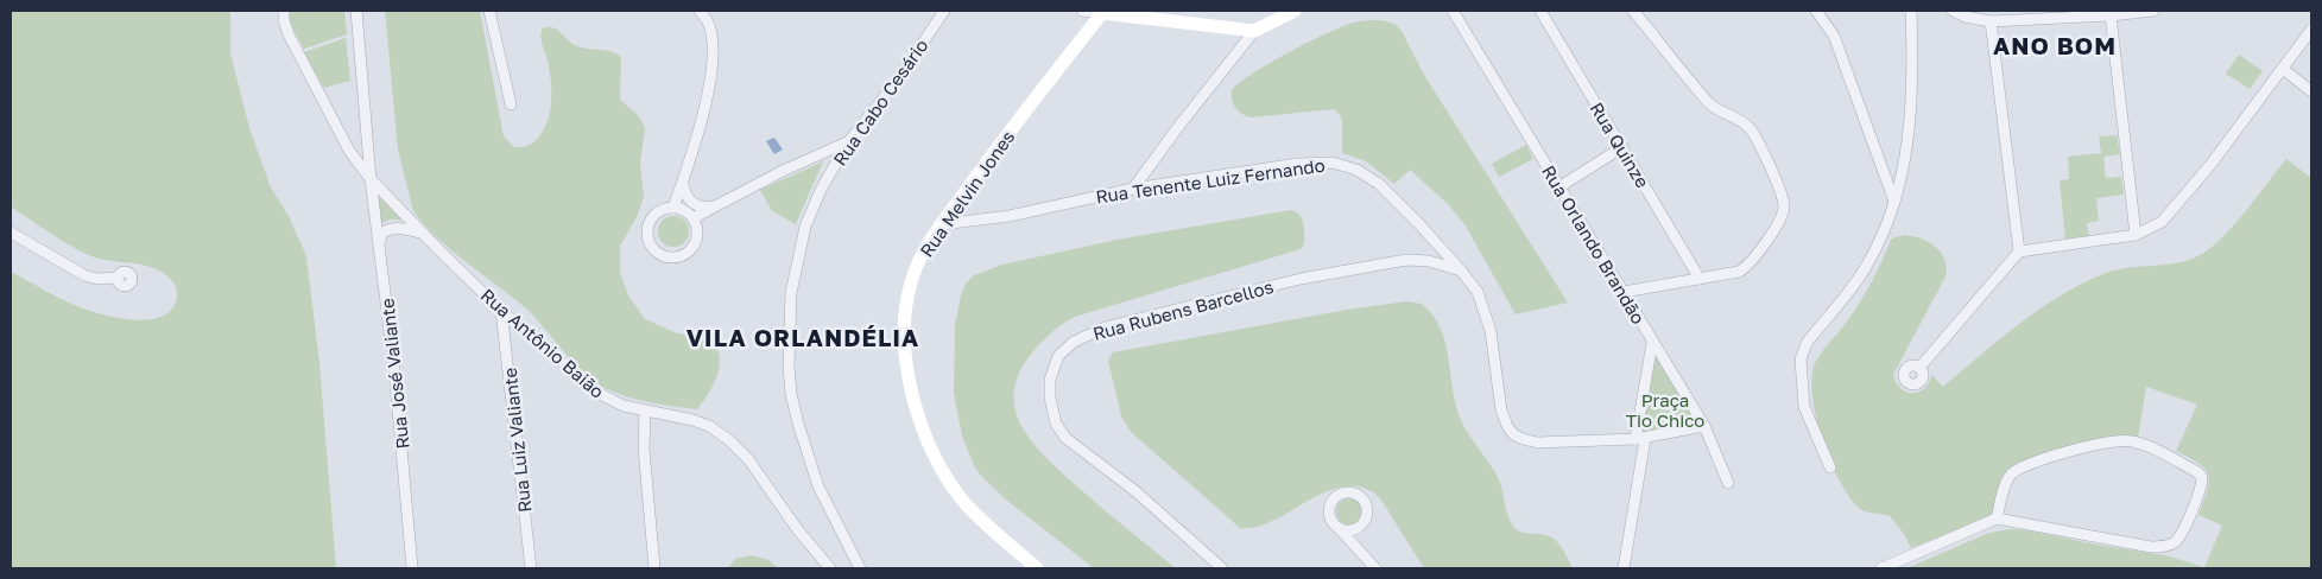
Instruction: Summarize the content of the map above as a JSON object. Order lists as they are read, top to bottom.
{
  "streets": {
    "street": [
      "Rua Cabo Cesário",
      "Rua Quinze",
      "Rua Tenente Luiz Fernando",
      "Rua Melvin Jones",
      "Rua Orlando Brandão",
      "Rua Rubens Barcellos",
      "Rua Antônio Baião",
      "Rua José Valiante",
      "Rua Luiz Valiante"
    ]
  },
  "crossings": [
    ["Rua Tenente Luiz Fernando", "Rua Melvin Jones"],
    ["Rua Tenente Luiz Fernando", "Rua Rubens Barcellos"],
    ["Rua Antônio Baião", "Rua José Valiante"],
    ["Rua Antônio Baião", "Rua Luiz Valiante"]
  ],
  "districts": ["ANO BOM", "VILA ORLANDÉLIA"],
  "parks": ["Praça Tio Chico"]
}
